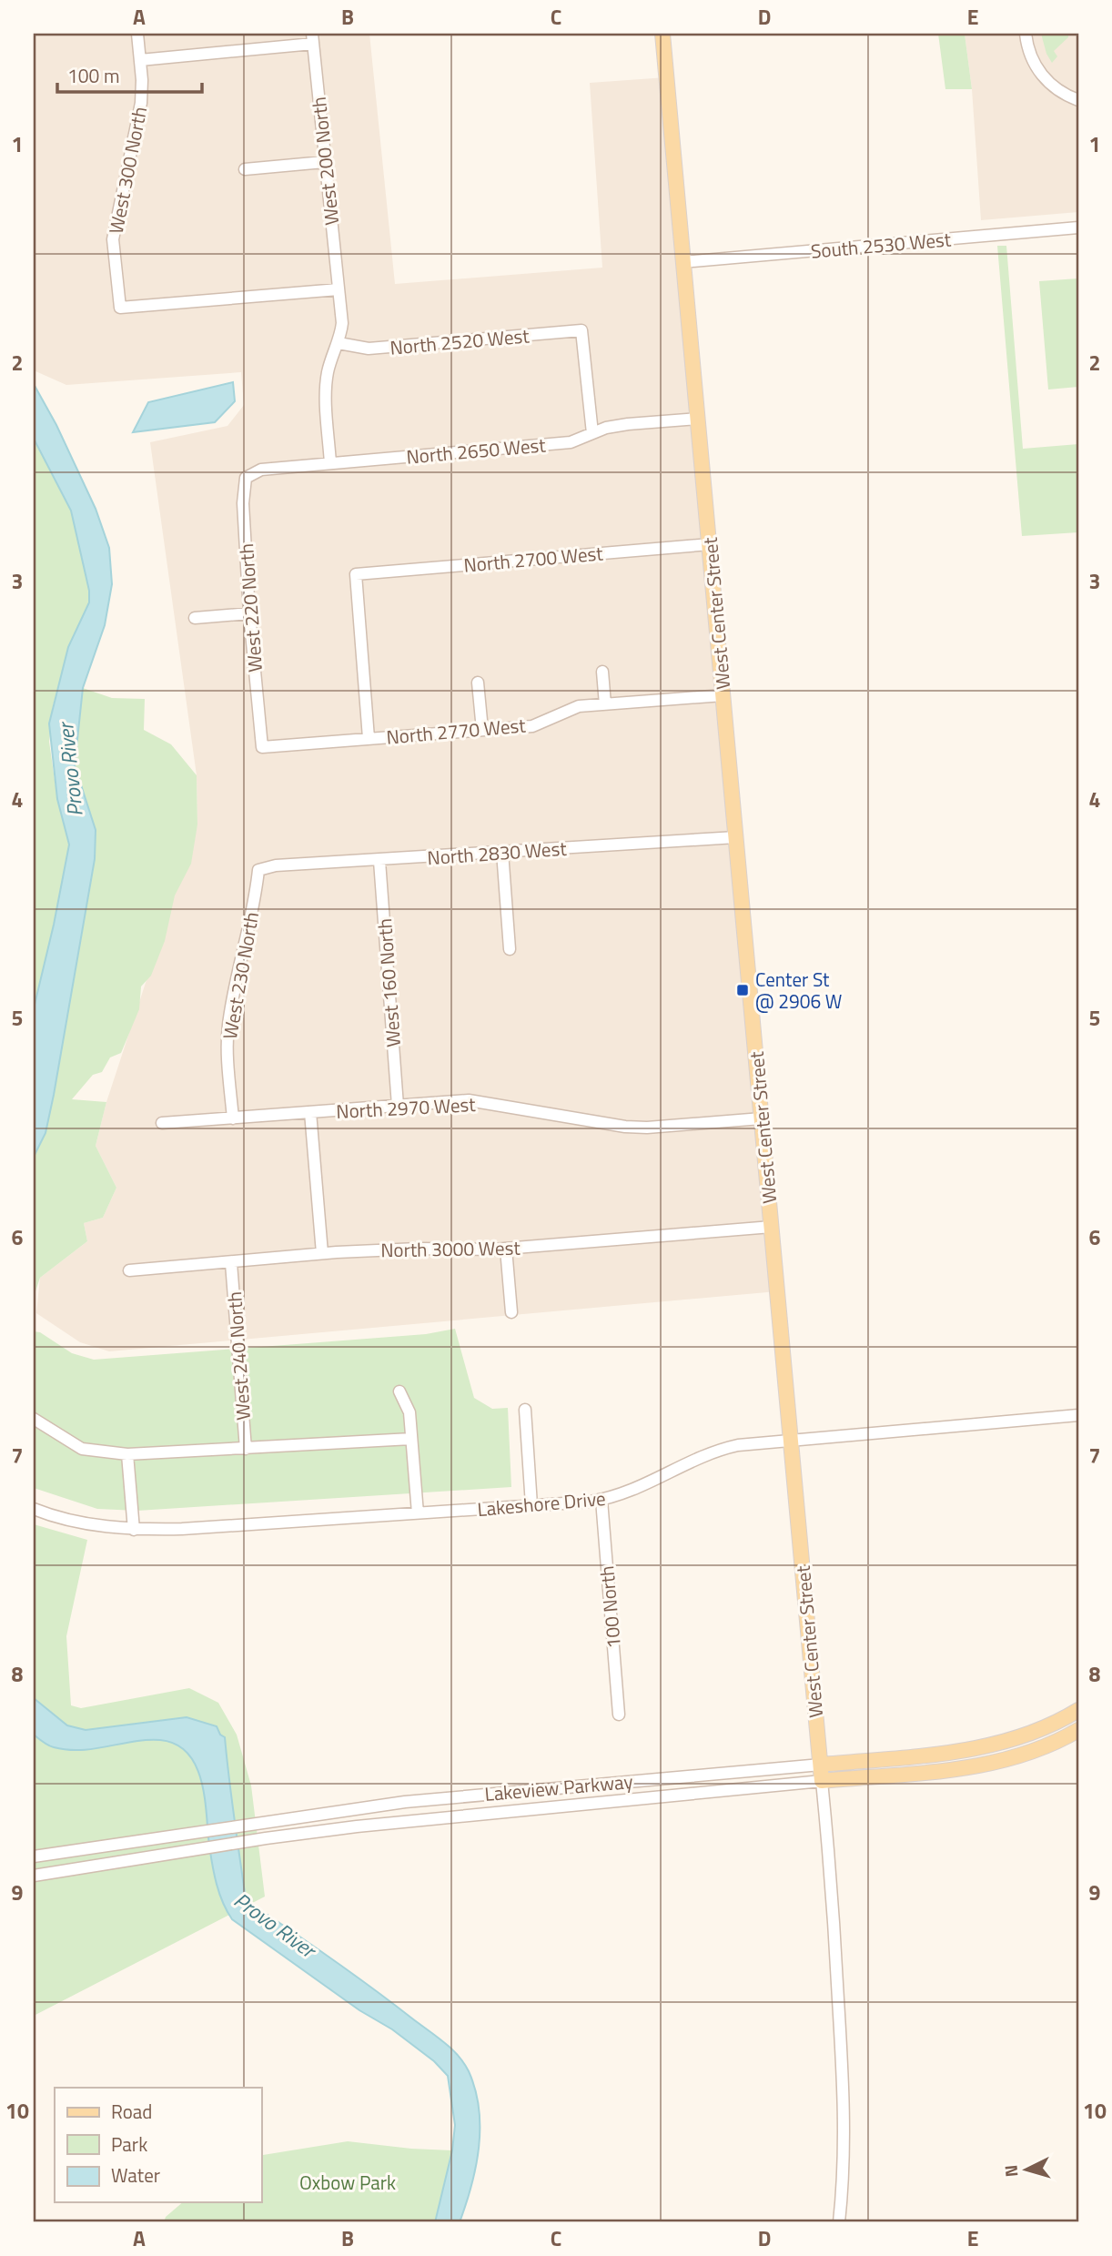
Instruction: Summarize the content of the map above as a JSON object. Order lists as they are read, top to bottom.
{
  "streets": {
    "main road": ["West Center Street", "Lakeview Parkway"],
    "street": [
      "West 200 North",
      "West 300 North",
      "South 2530 West",
      "North 2520 West",
      "North 2650 West",
      "North 2700 West",
      "West 220 North",
      "North 2770 West",
      "North 2830 West",
      "West 230 North",
      "West 160 North",
      "North 2970 West",
      "North 3000 West",
      "West 240 North",
      "Lakeshore Drive",
      "100 North"
    ]
  },
  "crossings": [
    ["West 200 North", "West 300 North"],
    ["West 200 North", "North 2520 West"],
    ["West 200 North", "North 2650 West"],
    ["South 2530 West", "West Center Street"],
    ["North 2520 West", "North 2650 West"],
    ["North 2650 West", "West 220 North"],
    ["North 2650 West", "West Center Street"],
    ["North 2700 West", "West Center Street"],
    ["North 2700 West", "North 2770 West"],
    ["West 220 North", "North 2770 West"],
    ["West Center Street", "North 2770 West"],
    ["West Center Street", "North 2830 West"],
    ["West Center Street", "North 2970 West"],
    ["West Center Street", "North 3000 West"],
    ["West Center Street", "Lakeshore Drive"],
    ["West Center Street", "Lakeview Parkway"],
    ["North 2830 West", "West 230 North"],
    ["North 2830 West", "West 160 North"],
    ["West 230 North", "North 2970 West"],
    ["West 160 North", "North 2970 West"],
    ["North 3000 West", "West 240 North"],
    ["Lakeshore Drive", "100 North"]
  ],
  "water": ["Provo River"],
  "parks": ["Oxbow Park"],
  "places": {
    "transit": ["Center St @ 2906 W"]
  },
  "legend": ["Road", "Park", "Water"],
  "scale_bar": "100 m",
  "north": "left",
  "grid": {
    "columns": [
      "A",
      "B",
      "C",
      "D",
      "E"
    ],
    "rows": [
      "1",
      "2",
      "3",
      "4",
      "5",
      "6",
      "7",
      "8",
      "9",
      "10"
    ]
  }
}
